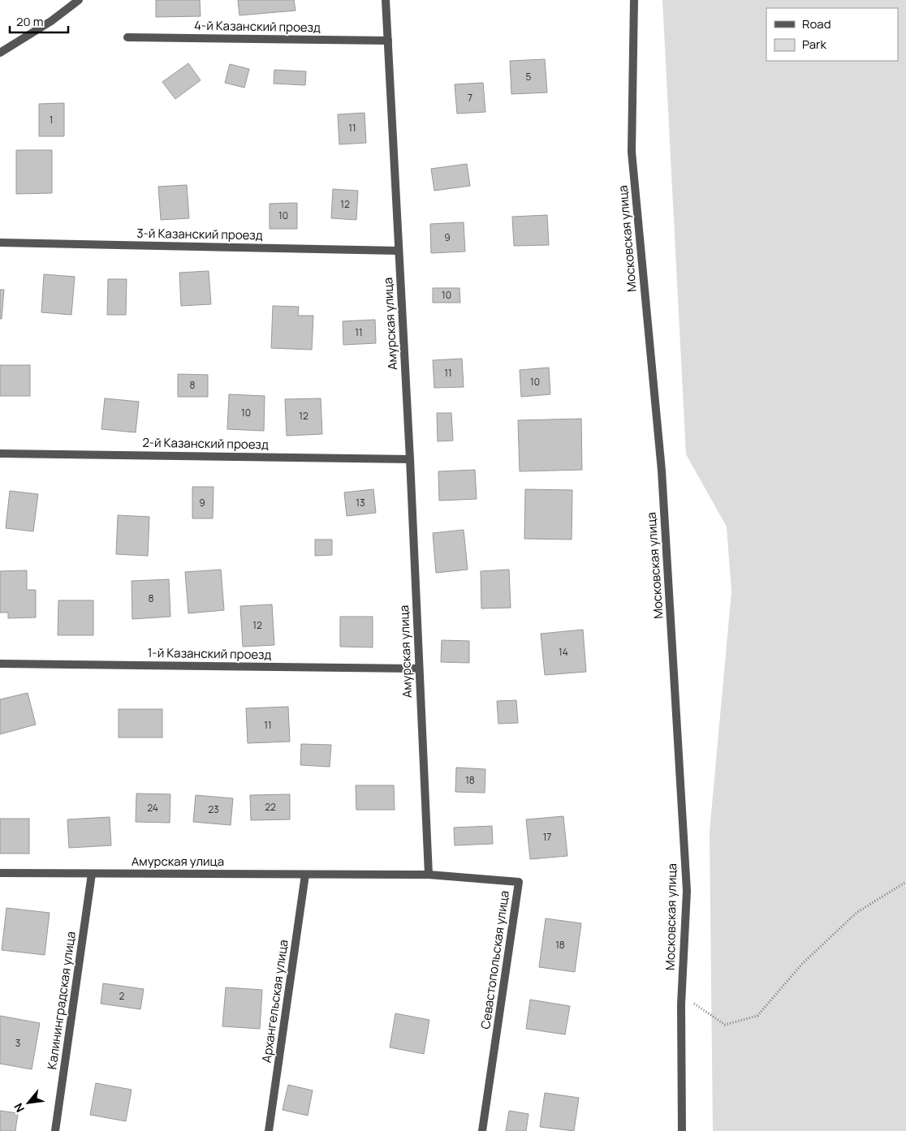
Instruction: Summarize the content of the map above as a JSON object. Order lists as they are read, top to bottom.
{
  "streets": {
    "street": [
      "4-й Казанский проезд",
      "3-й Казанский проезд",
      "Московская улица",
      "Амурская улица",
      "2-й Казанский проезд",
      "1-й Казанский проезд",
      "Севастопольская улица",
      "Калининградская улица",
      "Архангельская улица"
    ]
  },
  "crossings": [
    ["4-й Казанский проезд", "Амурская улица"],
    ["3-й Казанский проезд", "Амурская улица"],
    ["Амурская улица", "2-й Казанский проезд"],
    ["Амурская улица", "1-й Казанский проезд"],
    ["Амурская улица", "Севастопольская улица"],
    ["Амурская улица", "Калининградская улица"],
    ["Амурская улица", "Архангельская улица"]
  ],
  "house_numbers": [
    "5",
    "7",
    "1",
    "11",
    "12",
    "10",
    "9",
    "10",
    "11",
    "11",
    "10",
    "8",
    "10",
    "12",
    "9",
    "13",
    "8",
    "12",
    "14",
    "11",
    "18",
    "22",
    "24",
    "23",
    "17",
    "18",
    "2",
    "3"
  ],
  "legend": ["Road", "Park"],
  "scale_bar": "20 m",
  "north": "bottom left"
}
